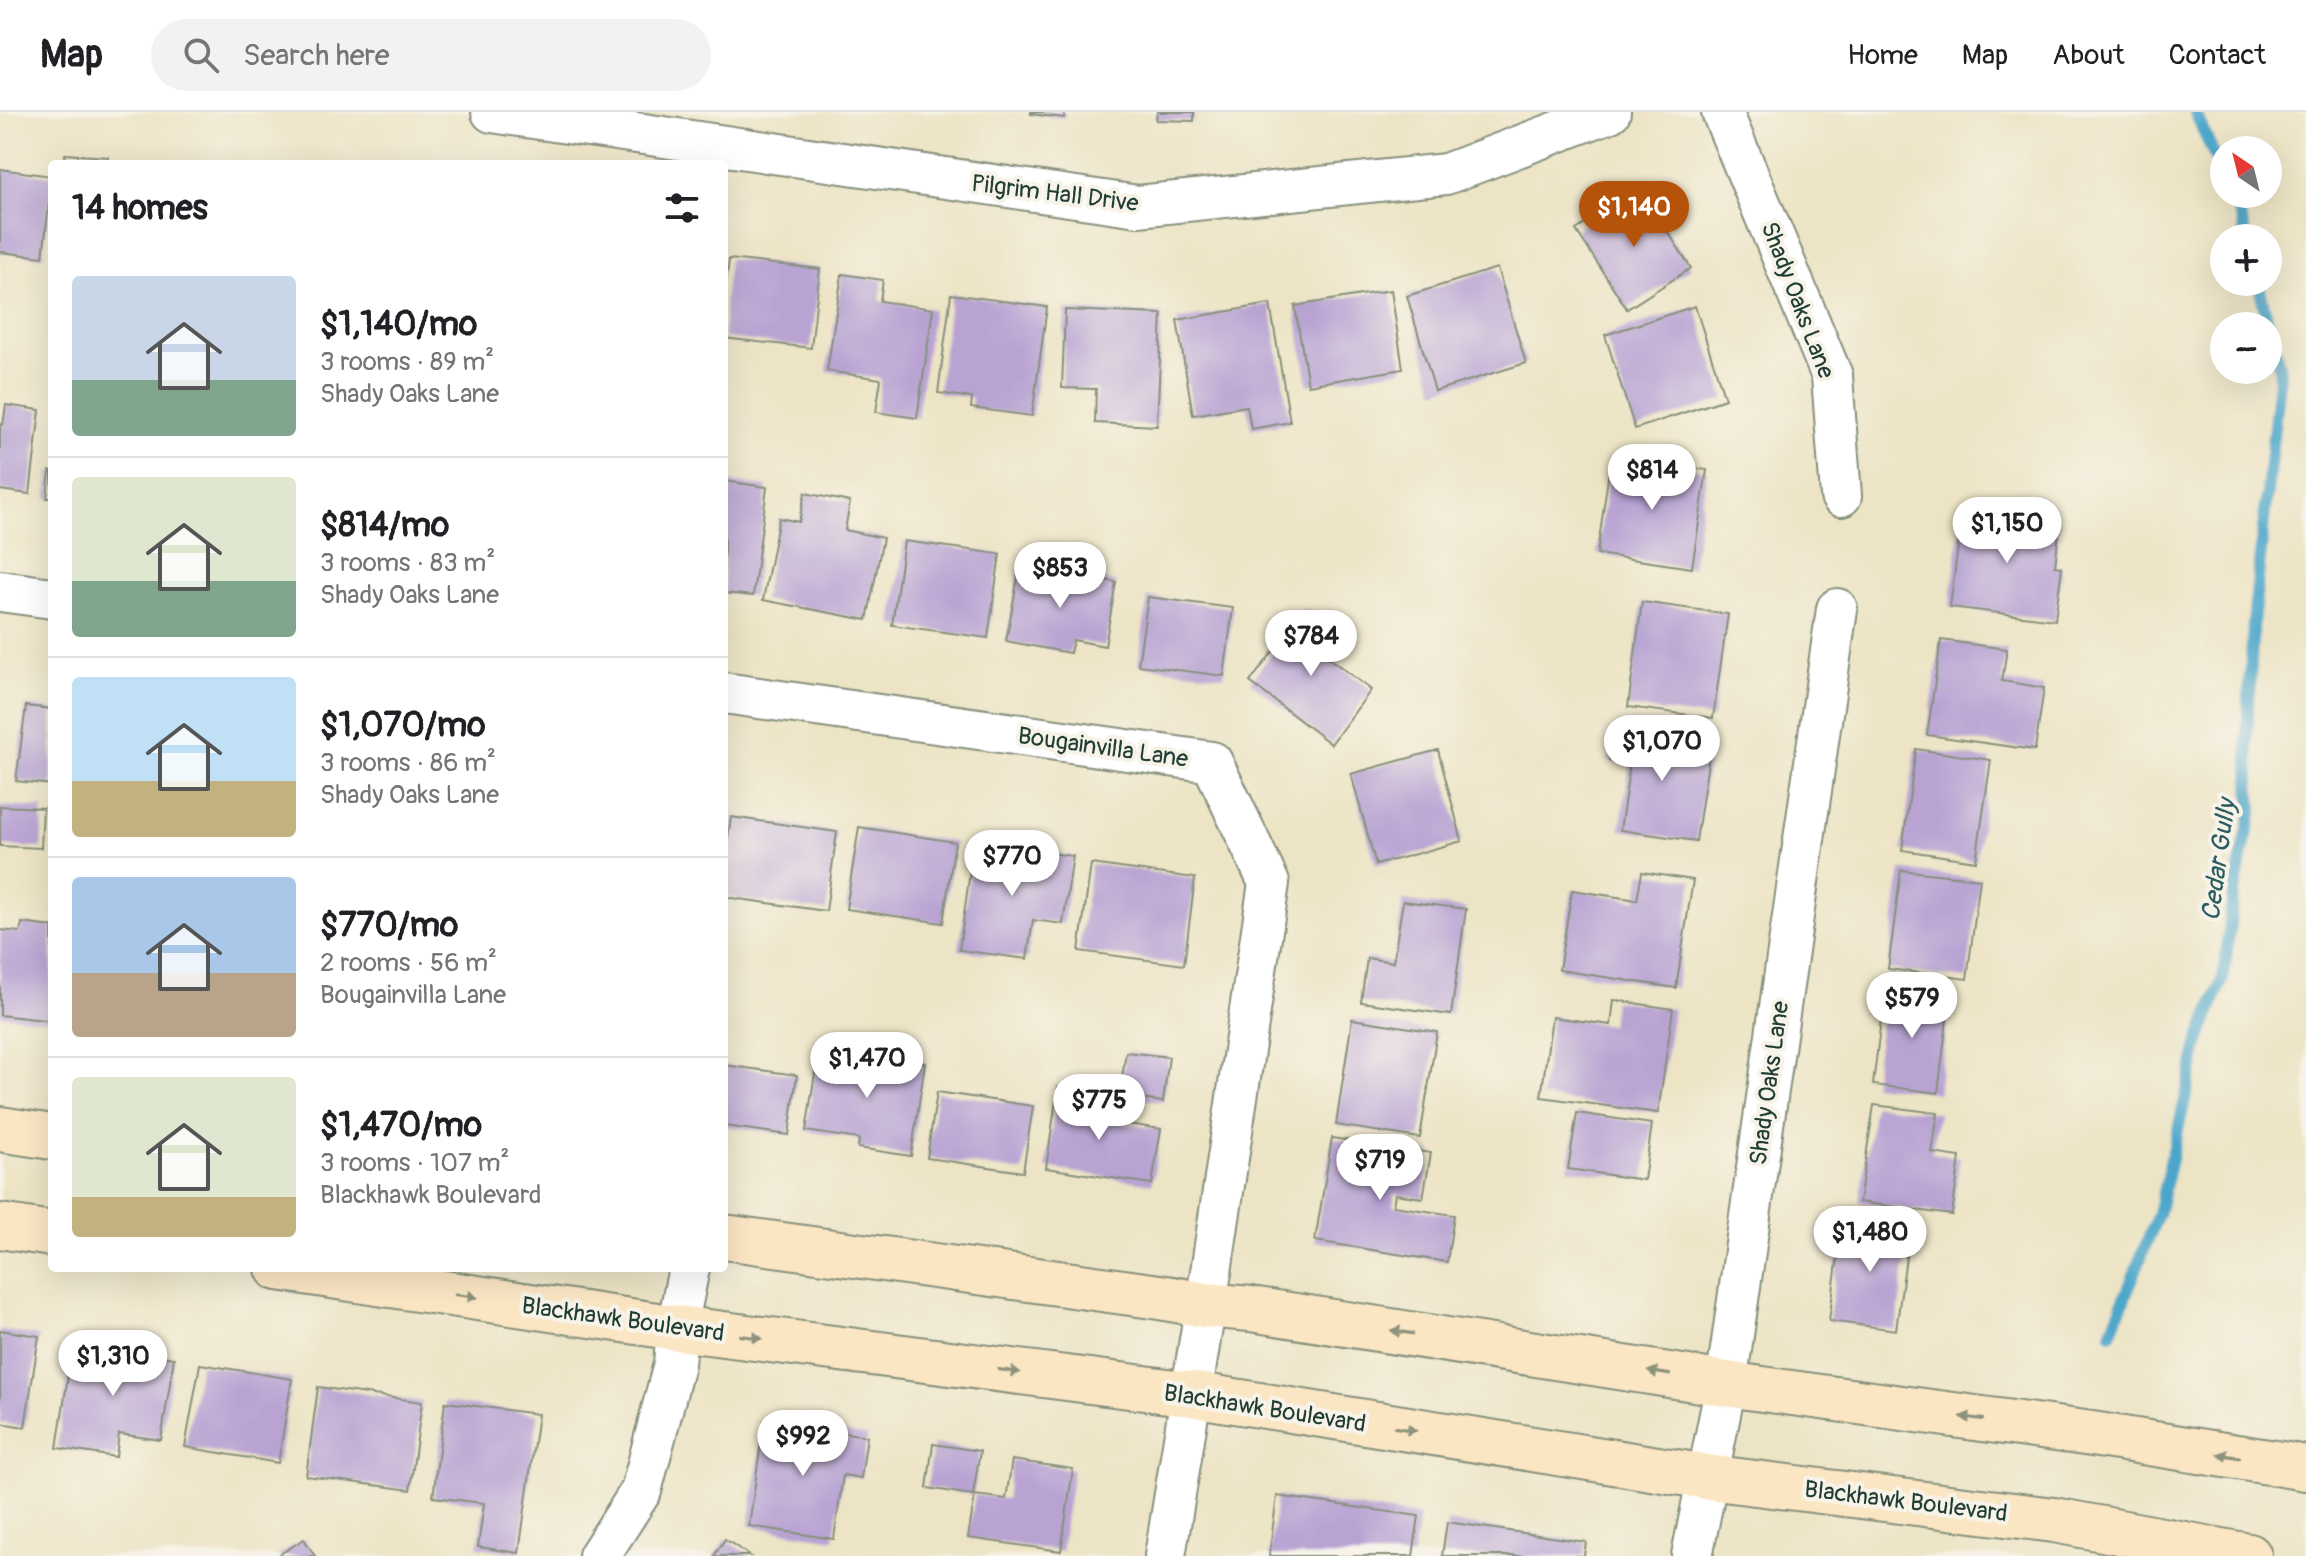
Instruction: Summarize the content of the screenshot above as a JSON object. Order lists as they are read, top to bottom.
{
  "streets": {
    "main road": ["Blackhawk Boulevard"],
    "street": ["Pilgrim Hall Drive", "Shady Oaks Lane", "Bougainvilla Lane"]
  },
  "crossings": [
    ["Shady Oaks Lane", "Blackhawk Boulevard"]
  ],
  "water": ["Cedar Gully"],
  "north": "top left",
  "page": {
    "header": "Map",
    "search": "Search here",
    "nav": [
      "Home",
      "Map",
      "About",
      "Contact"
    ],
    "map_buttons": ["+", "−"],
    "heading": "14 homes",
    "price": [
      "$1,140",
      "$814",
      "$1,150",
      "$853",
      "$784",
      "$1,070",
      "$770",
      "$579",
      "$1,470",
      "$775",
      "$719",
      "$1,480",
      "$1,310",
      "$992"
    ],
    "list": [
      {
        "name": "$1,140/mo",
        "note": "3 rooms · 89 m² · Shady Oaks Lane"
      },
      {
        "name": "$814/mo",
        "note": "3 rooms · 83 m² · Shady Oaks Lane"
      },
      {
        "name": "$1,070/mo",
        "note": "3 rooms · 86 m² · Shady Oaks Lane"
      },
      {
        "name": "$770/mo",
        "note": "2 rooms · 56 m² · Bougainvilla Lane"
      },
      {
        "name": "$1,470/mo",
        "note": "3 rooms · 107 m² · Blackhawk Boulevard"
      }
    ]
  }
}
